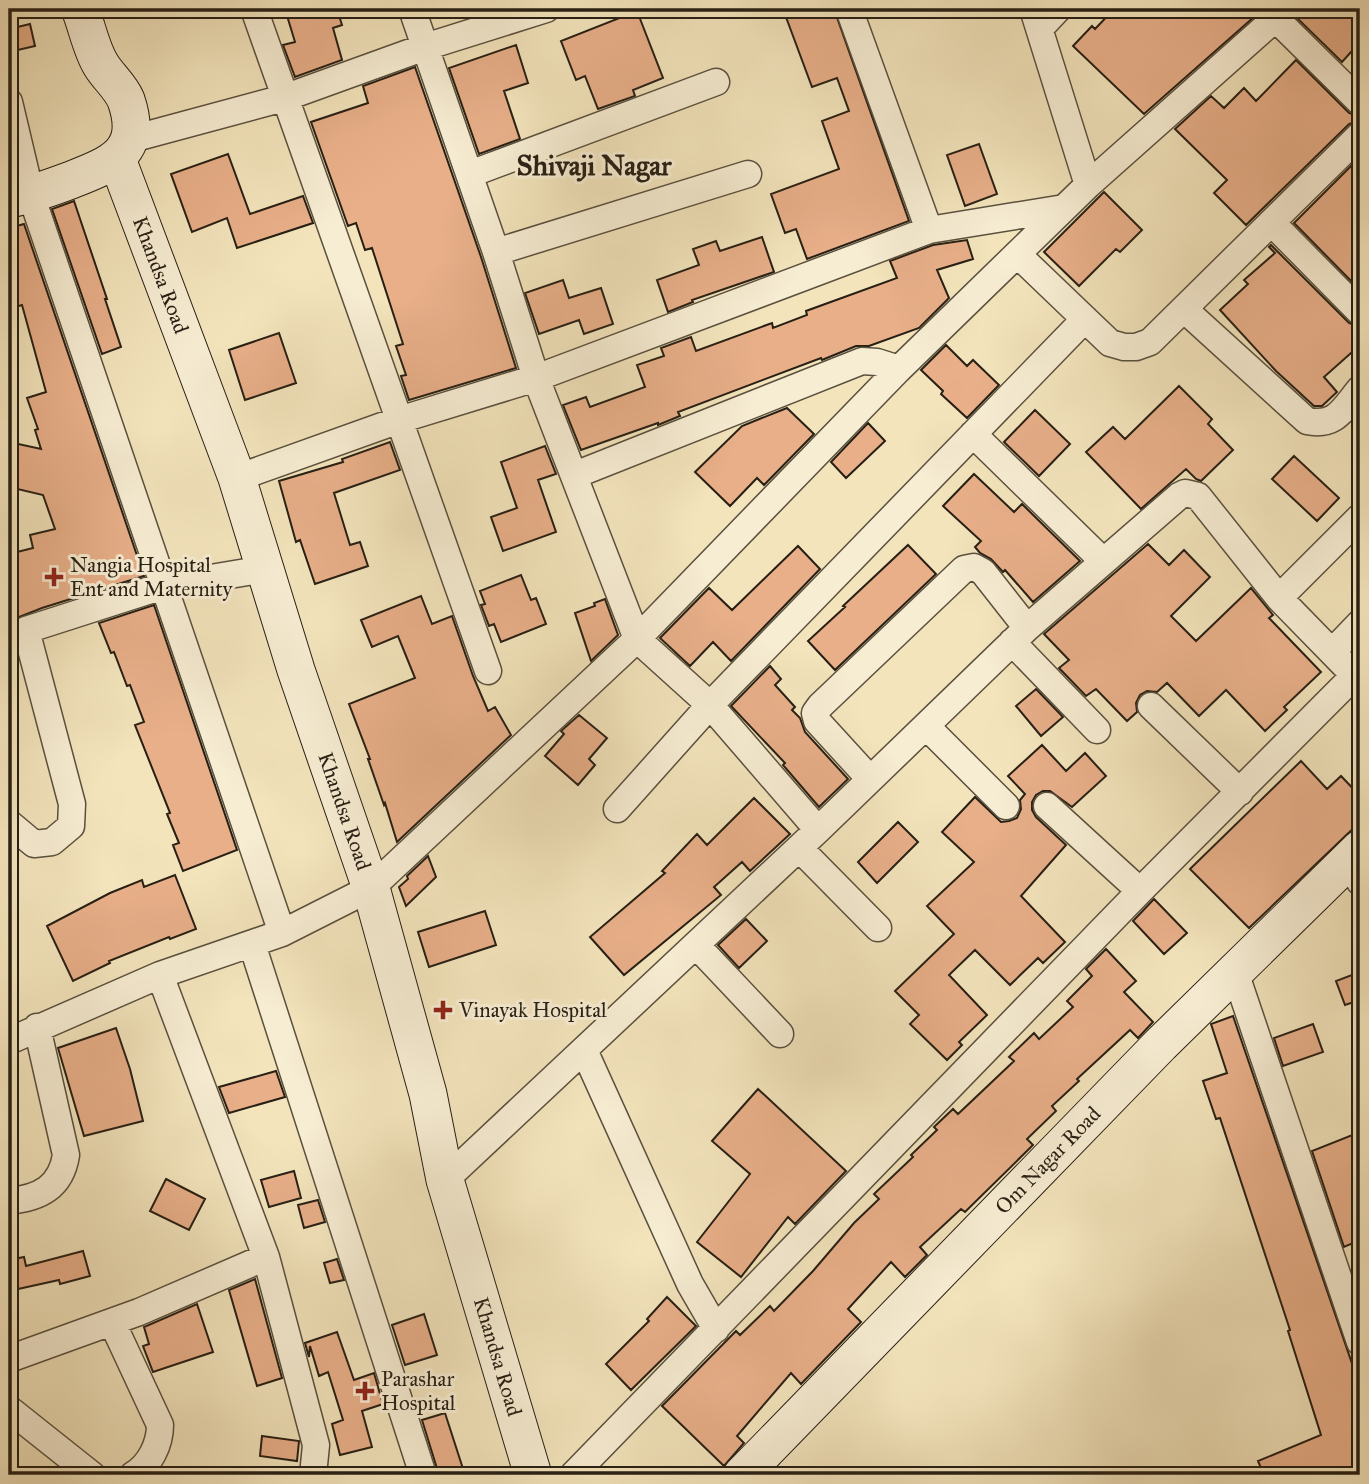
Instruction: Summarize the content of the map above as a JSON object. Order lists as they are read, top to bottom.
{
  "streets": {
    "street": ["Khandsa Road", "Om Nagar Road"]
  },
  "districts": ["Shivaji Nagar"],
  "places": {
    "health": ["Nangia Hospital Ent and Maternity", "Vinayak Hospital", "Parashar Hospital"]
  }
}
